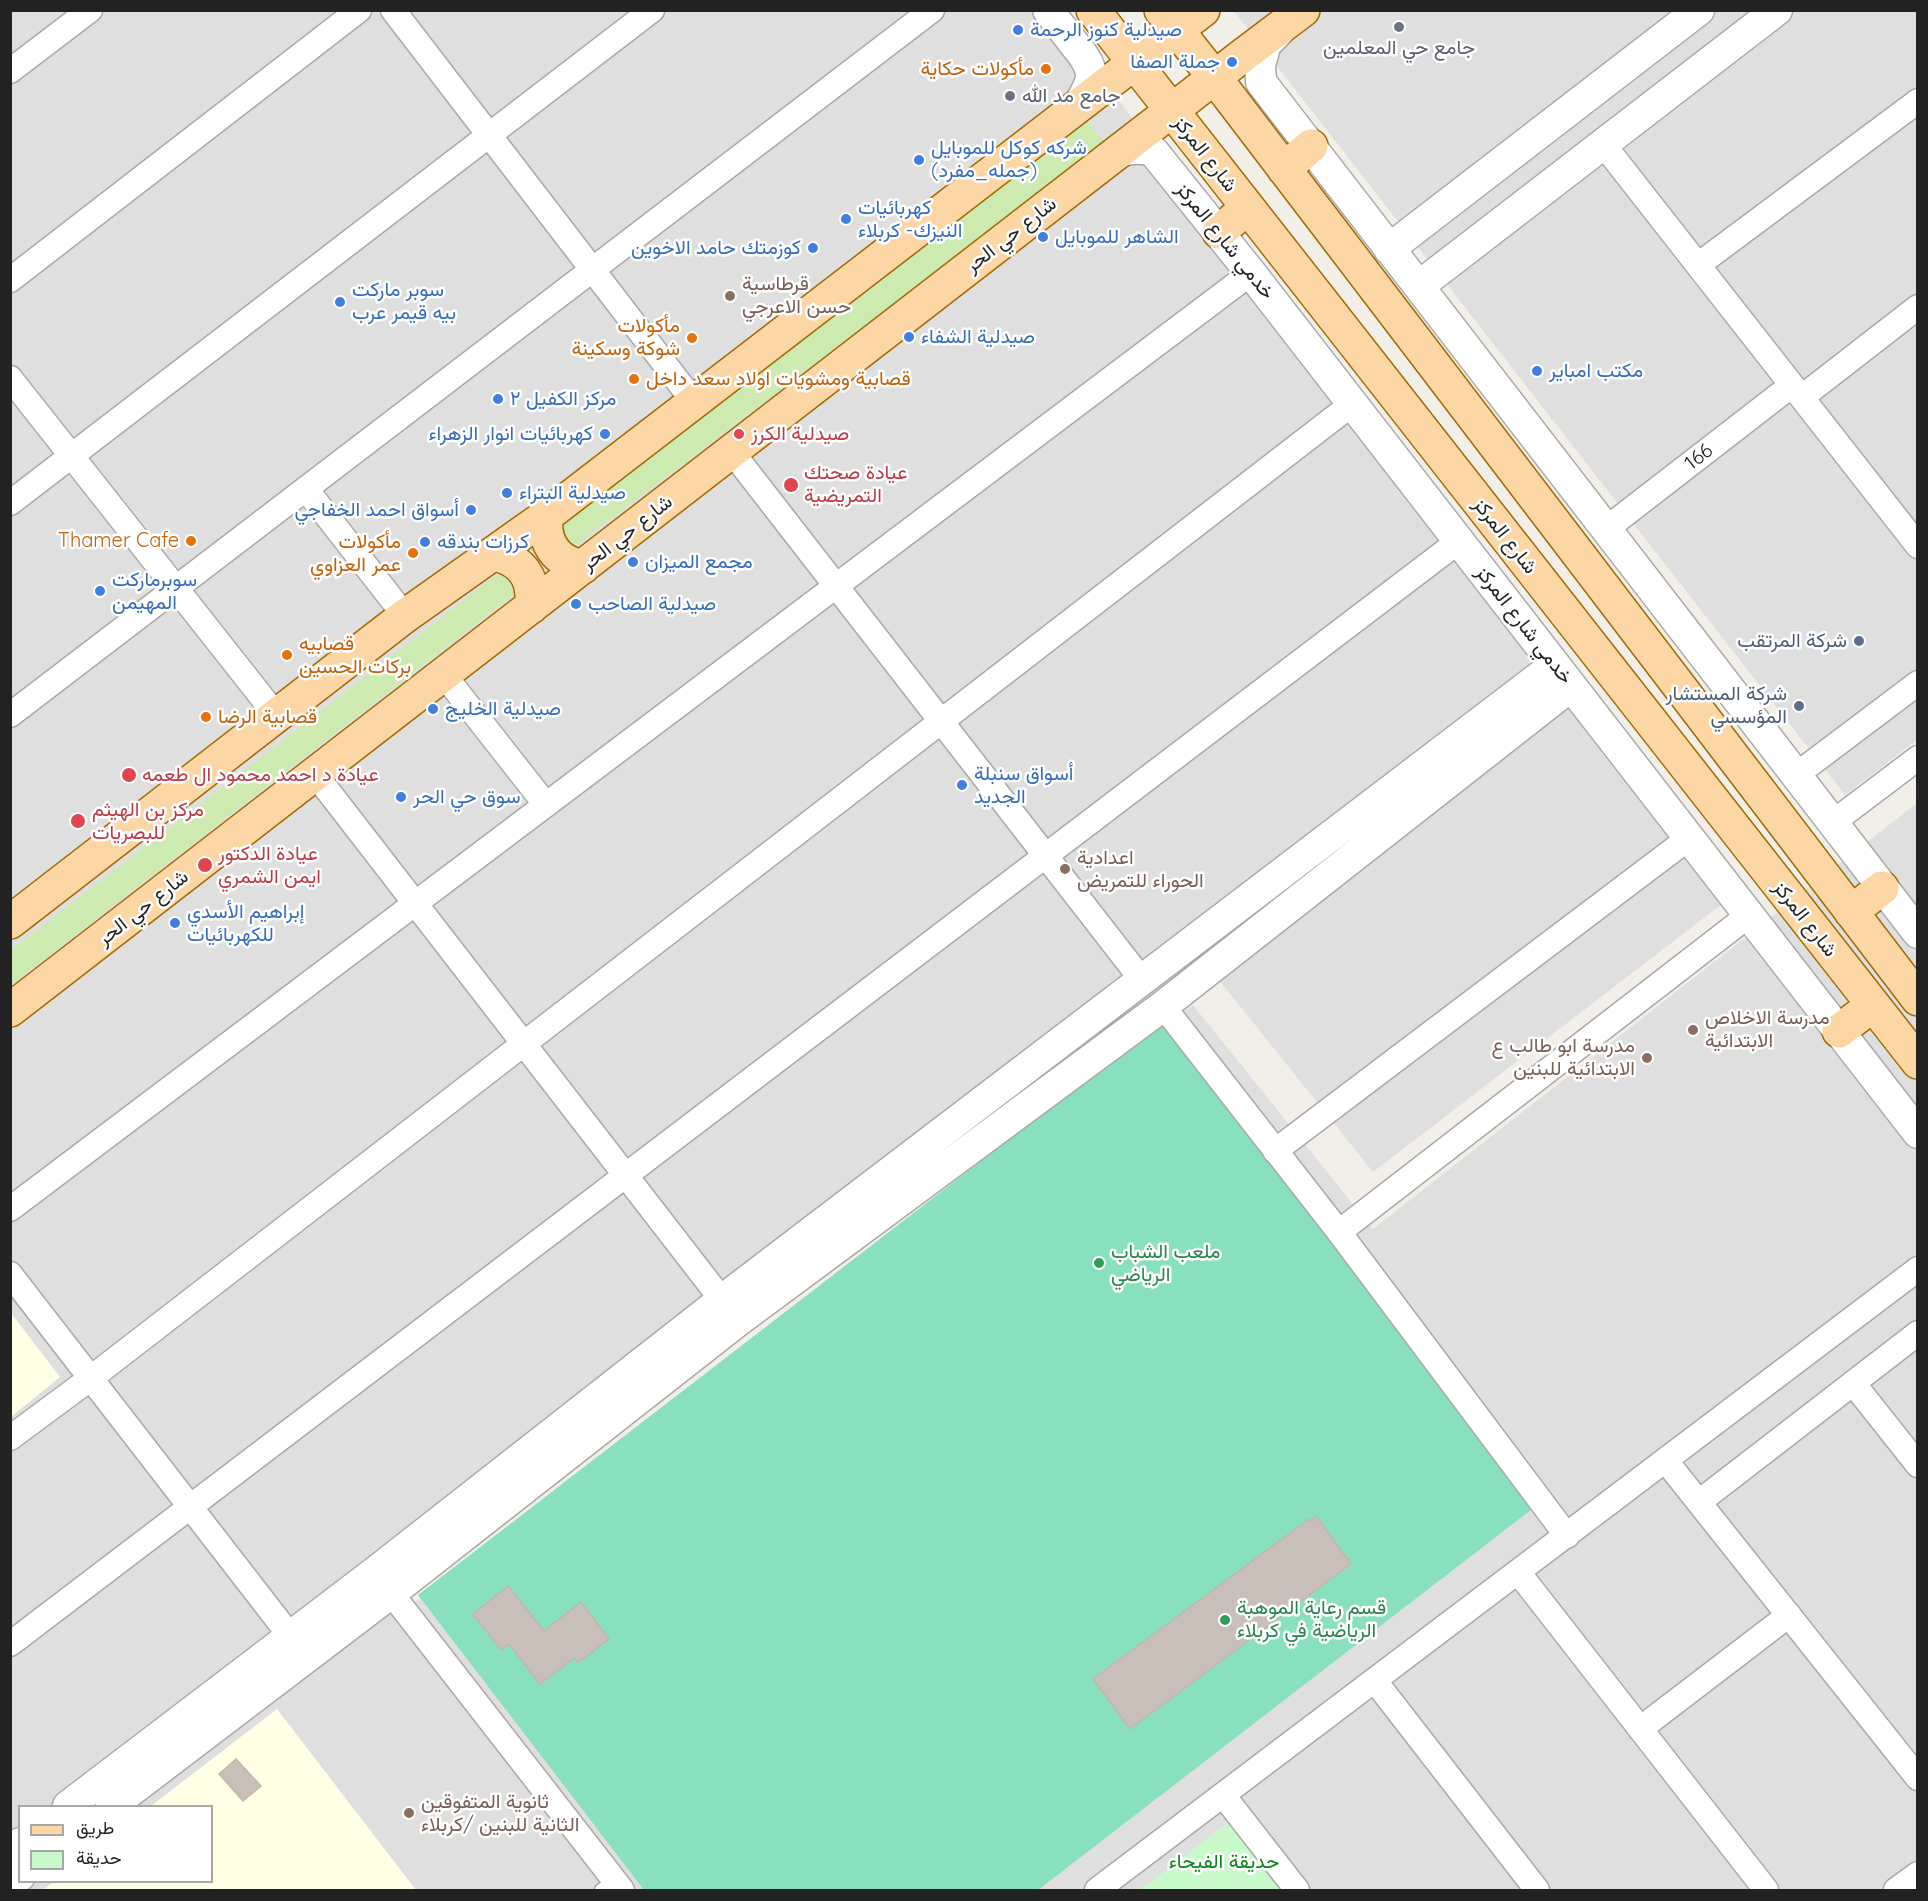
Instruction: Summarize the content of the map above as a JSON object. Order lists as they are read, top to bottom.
{
  "streets": {
    "main road": ["شارع المركز", "شارع حي الحر"],
    "street": ["خدمي شارع المركز", "166"]
  },
  "crossings": [
    ["شارع المركز", "شارع حي الحر"],
    ["شارع حي الحر", "خدمي شارع المركز"]
  ],
  "parks": ["حديقة الفيحاء"],
  "places": [
    "جامع حي المعلمين",
    "صيدلية كنوز الرحمة",
    "جملة الصفا",
    "مأكولات حكاية",
    "جامع مد الله",
    "شركه كوكل للموبايل (جمله_مفرد)",
    "كهربائيات النيزك- كربلاء",
    "الشاهر للموبايل",
    "كوزمتك حامد الاخوين",
    "قرطاسية حسن الاعرجي",
    "سوبر ماركت بيه قيمر عرب",
    "صيدلية الشفاء",
    "مأكولات شوكة وسكينة",
    "مكتب امباير",
    "قصابية ومشويات اولاد سعد داخل",
    "مركز الكفيل ٢",
    "كهربائيات انوار الزهراء",
    "صيدلية الكرز",
    "عيادة صحتك التمريضية",
    "صيدلية البتراء",
    "أسواق احمد الخفاجي",
    "Thamer Cafe",
    "كرزات بندقه",
    "مأكولات عمر العزاوي",
    "مجمع الميزان",
    "سوبرماركت المهيمن",
    "صيدلية الصاحب",
    "شركة المرتقب",
    "قصابيه بركات الحسين",
    "شركة المستشار المؤسسي",
    "صيدلية الخليج",
    "قصابية الرضا",
    "عيادة د احمد محمود ال طعمه",
    "أسواق سنبلة الجديد",
    "سوق حي الحر",
    "مركز بن الهيثم للبصريات",
    "عيادة الدكتور ايمن الشمري",
    "اعدادية الحوراء للتمريض",
    "إبراهيم الأسدي للكهربائيات",
    "مدرسة الاخلاص الابتدائية",
    "مدرسة ابو طالب ع الابتدائية للبنين",
    "ملعب الشباب الرياضي",
    "قسم رعاية الموهبة الرياضية في كربلاء",
    "ثانوية المتفوقين الثانية للبنين /كربلاء"
  ],
  "legend": ["طريق", "حديقة"]
}
